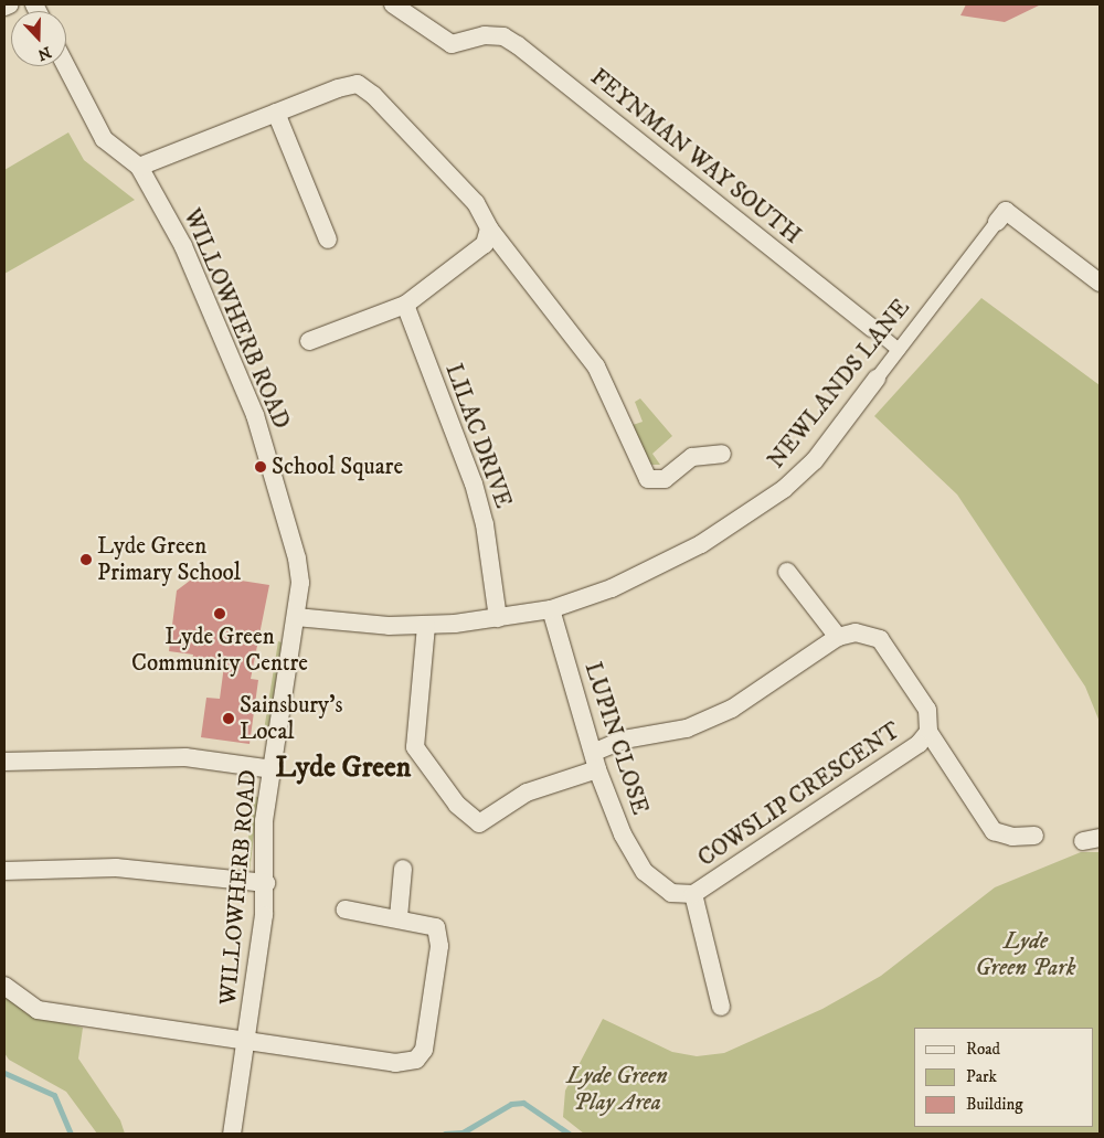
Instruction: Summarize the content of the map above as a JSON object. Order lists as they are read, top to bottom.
{
  "streets": {
    "street": [
      "FEYNMAN WAY SOUTH",
      "WILLOWHERB ROAD",
      "NEWLANDS LANE",
      "LILAC DRIVE",
      "LUPIN CLOSE",
      "COWSLIP CRESCENT"
    ]
  },
  "crossings": [
    ["FEYNMAN WAY SOUTH", "NEWLANDS LANE"],
    ["WILLOWHERB ROAD", "NEWLANDS LANE"],
    ["NEWLANDS LANE", "LILAC DRIVE"],
    ["NEWLANDS LANE", "LUPIN CLOSE"],
    ["NEWLANDS LANE", "COWSLIP CRESCENT"],
    ["LUPIN CLOSE", "COWSLIP CRESCENT"]
  ],
  "districts": ["Lyde Green"],
  "parks": ["Lyde Green Park", "Lyde Green Play Area"],
  "places": [
    "School Square",
    "Lyde Green Primary School",
    "Lyde Green Community Centre",
    "Sainsbury's Local"
  ],
  "legend": ["Road", "Park", "Building"],
  "north": "bottom"
}
